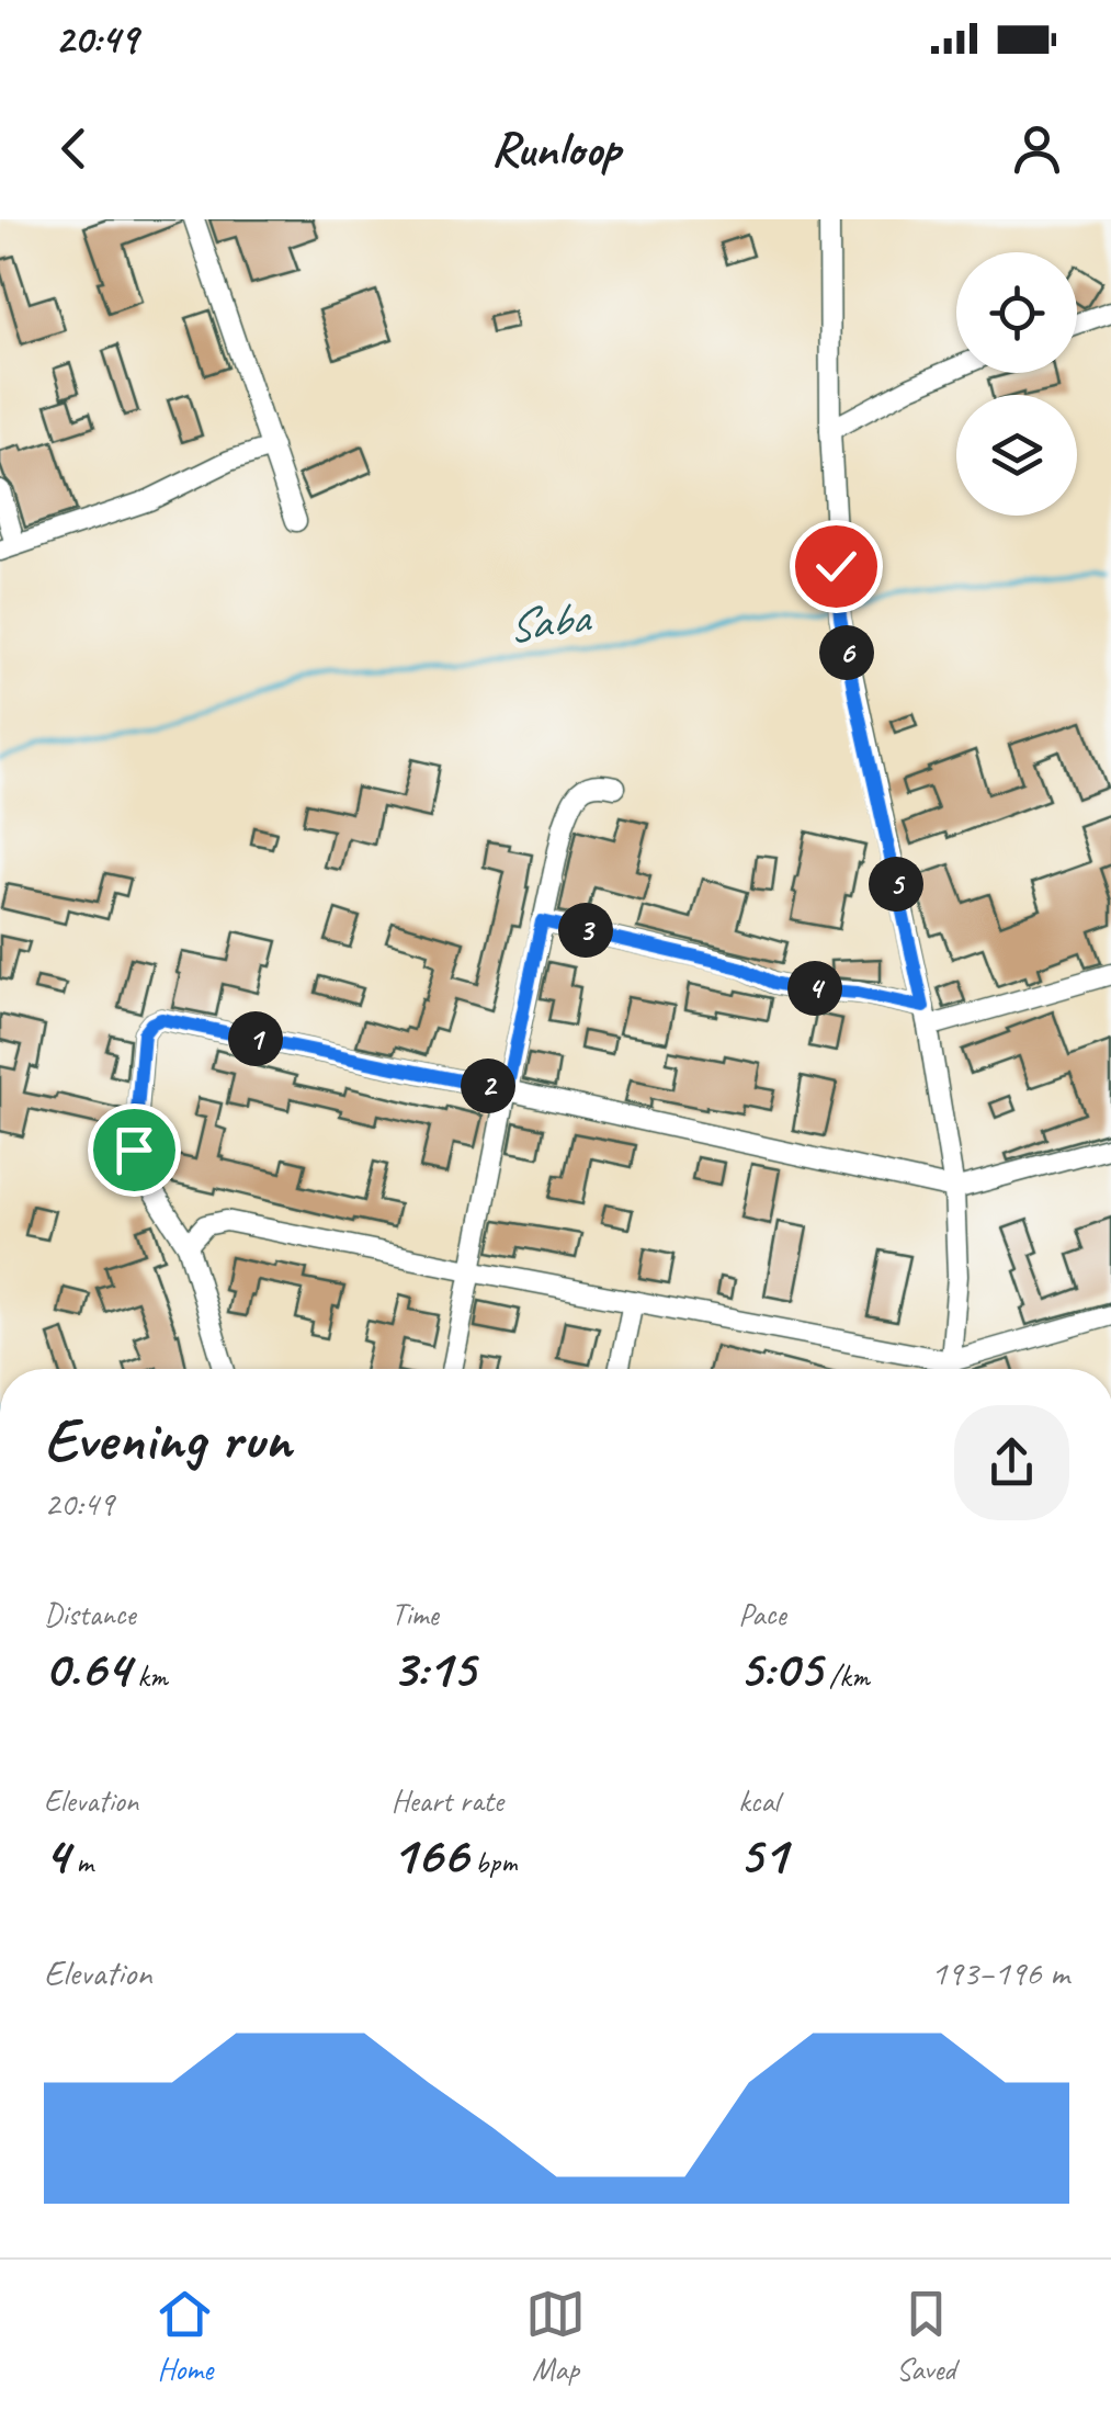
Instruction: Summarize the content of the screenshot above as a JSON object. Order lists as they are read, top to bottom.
{
  "water": ["Saba"],
  "page": {
    "status": "20:49",
    "header": "Runloop",
    "pins": [
      "6",
      "5",
      "3",
      "4",
      "1",
      "2"
    ],
    "heading": ["Evening run", "20:49"],
    "stats": [
      ["Distance", "0.64 km"],
      ["Time", "3:15"],
      ["Pace", "5:05 /km"],
      ["Elevation", "4 m"],
      ["Heart rate", "166 bpm"],
      ["kcal", "51"]
    ],
    "chart": ["Elevation", "193–196 m"],
    "tabs": ["Home", "Map", "Saved"]
  }
}
